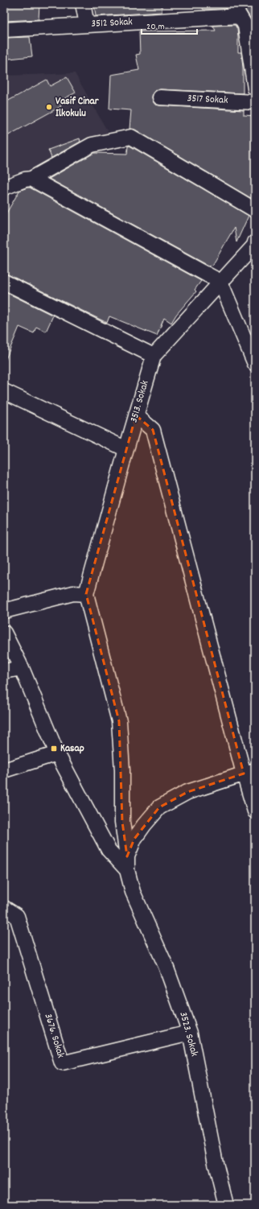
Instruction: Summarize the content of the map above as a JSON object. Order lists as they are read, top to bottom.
{
  "streets": {
    "street": [
      "3512 Sokak",
      "3517 Sokak",
      "3513. Sokak",
      "3523. Sokak",
      "3676. Sokak"
    ]
  },
  "crossings": [
    ["3513. Sokak", "3523. Sokak"],
    ["3523. Sokak", "3676. Sokak"]
  ],
  "places": {
    "other": ["Vasif Cinar Ilkokulu"],
    "transit": ["Kasap"]
  },
  "scale_bar": "20 m"
}
